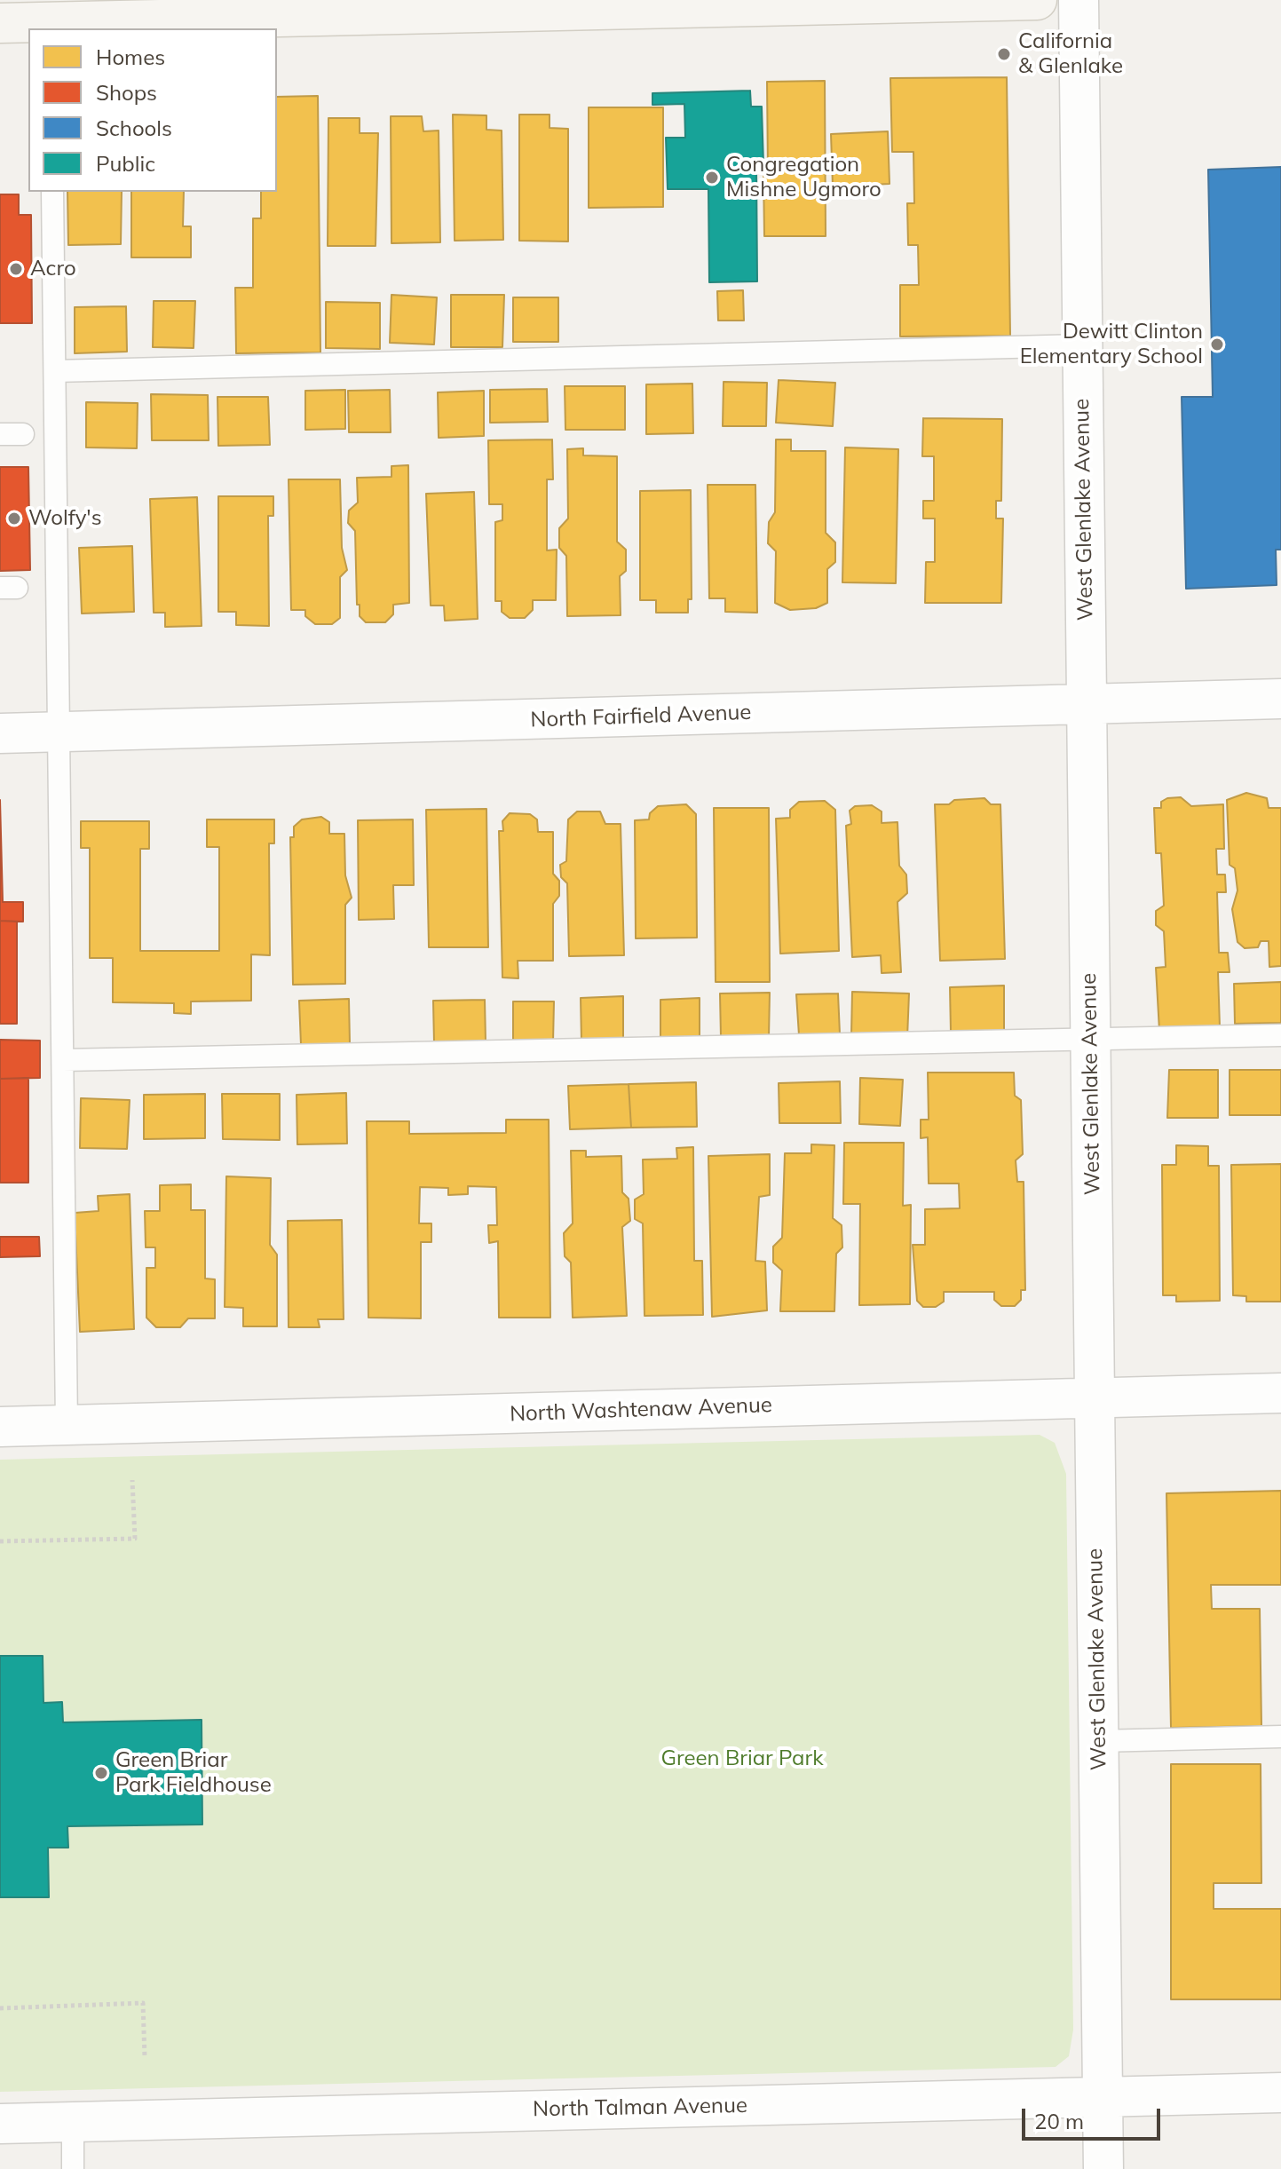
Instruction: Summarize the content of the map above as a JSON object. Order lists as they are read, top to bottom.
{
  "streets": {
    "street": [
      "West Glenlake Avenue",
      "North Fairfield Avenue",
      "North Washtenaw Avenue",
      "North Talman Avenue"
    ]
  },
  "crossings": [
    ["West Glenlake Avenue", "North Fairfield Avenue"],
    ["West Glenlake Avenue", "North Washtenaw Avenue"],
    ["West Glenlake Avenue", "North Talman Avenue"]
  ],
  "parks": ["Green Briar Park"],
  "places": [
    "California & Glenlake",
    "Congregation Mishne Ugmoro",
    "Acro",
    "Dewitt Clinton Elementary School",
    "Wolfy's",
    "Green Briar Park Fieldhouse"
  ],
  "legend": [
    "Homes",
    "Shops",
    "Schools",
    "Public"
  ],
  "scale_bar": "20 m"
}
